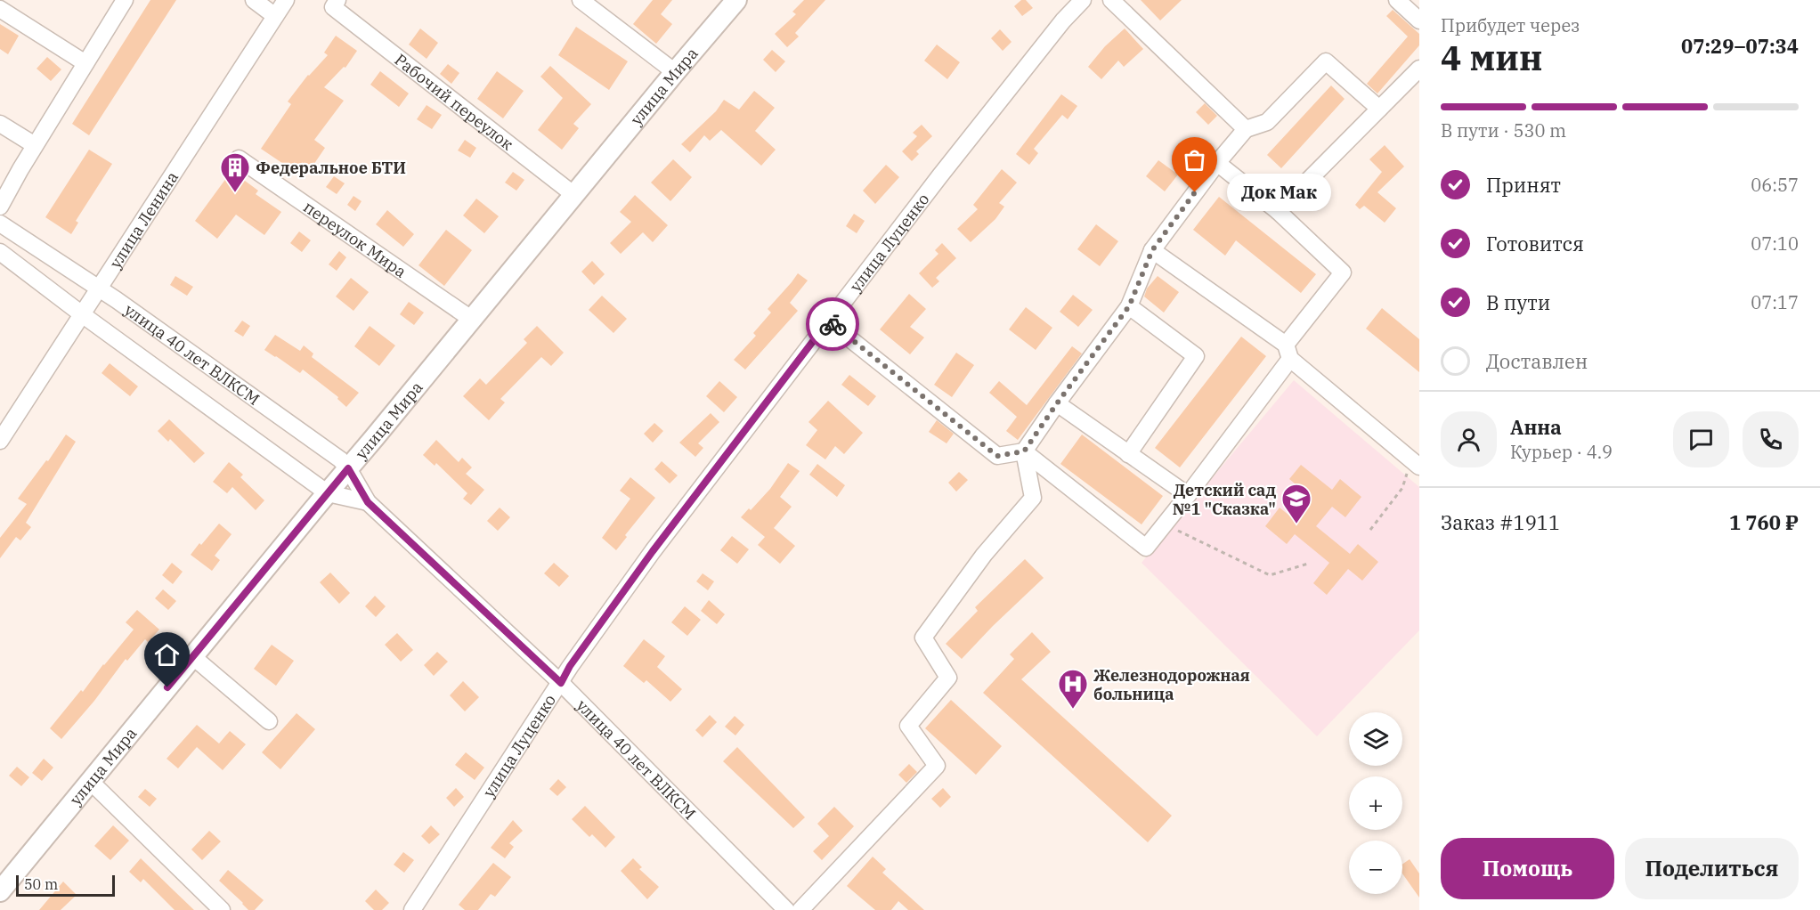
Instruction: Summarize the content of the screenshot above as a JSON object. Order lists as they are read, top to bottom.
{
  "streets": {
    "main road": ["улица Мира"],
    "street": [
      "Рабочий переулок",
      "улица Ленина",
      "переулок Мира",
      "улица Луценко",
      "улица 40 лет ВЛКСМ"
    ]
  },
  "crossings": [
    ["улица Мира", "Рабочий переулок"],
    ["улица Мира", "переулок Мира"],
    ["улица Мира", "улица 40 лет ВЛКСМ"],
    ["улица Ленина", "улица 40 лет ВЛКСМ"],
    ["улица Луценко", "улица 40 лет ВЛКСМ"]
  ],
  "places": {
    "other": ["Док Мак"],
    "building": ["Федеральное БТИ"],
    "school or university": ["Детский сад №1 \"Сказка\""],
    "hospital": ["Железнодорожная больница"]
  },
  "scale_bar": "50 m",
  "page": {
    "heading": ["4 мин", "Прибудет через", "07:29–07:34"],
    "panel": [
      "Анна",
      "Курьер · 4.9",
      "Заказ #1911",
      "1 760 ₽"
    ],
    "bar": "В пути · 530 m",
    "list": [
      ["Принят", "06:57"],
      ["Готовится", "07:10"],
      ["В пути", "07:17"],
      "Доставлен"
    ],
    "bubble": "Док Мак",
    "map_buttons": ["+", "−"],
    "buttons": ["Помощь", "Поделиться"],
    "scale": "50 m"
  }
}
